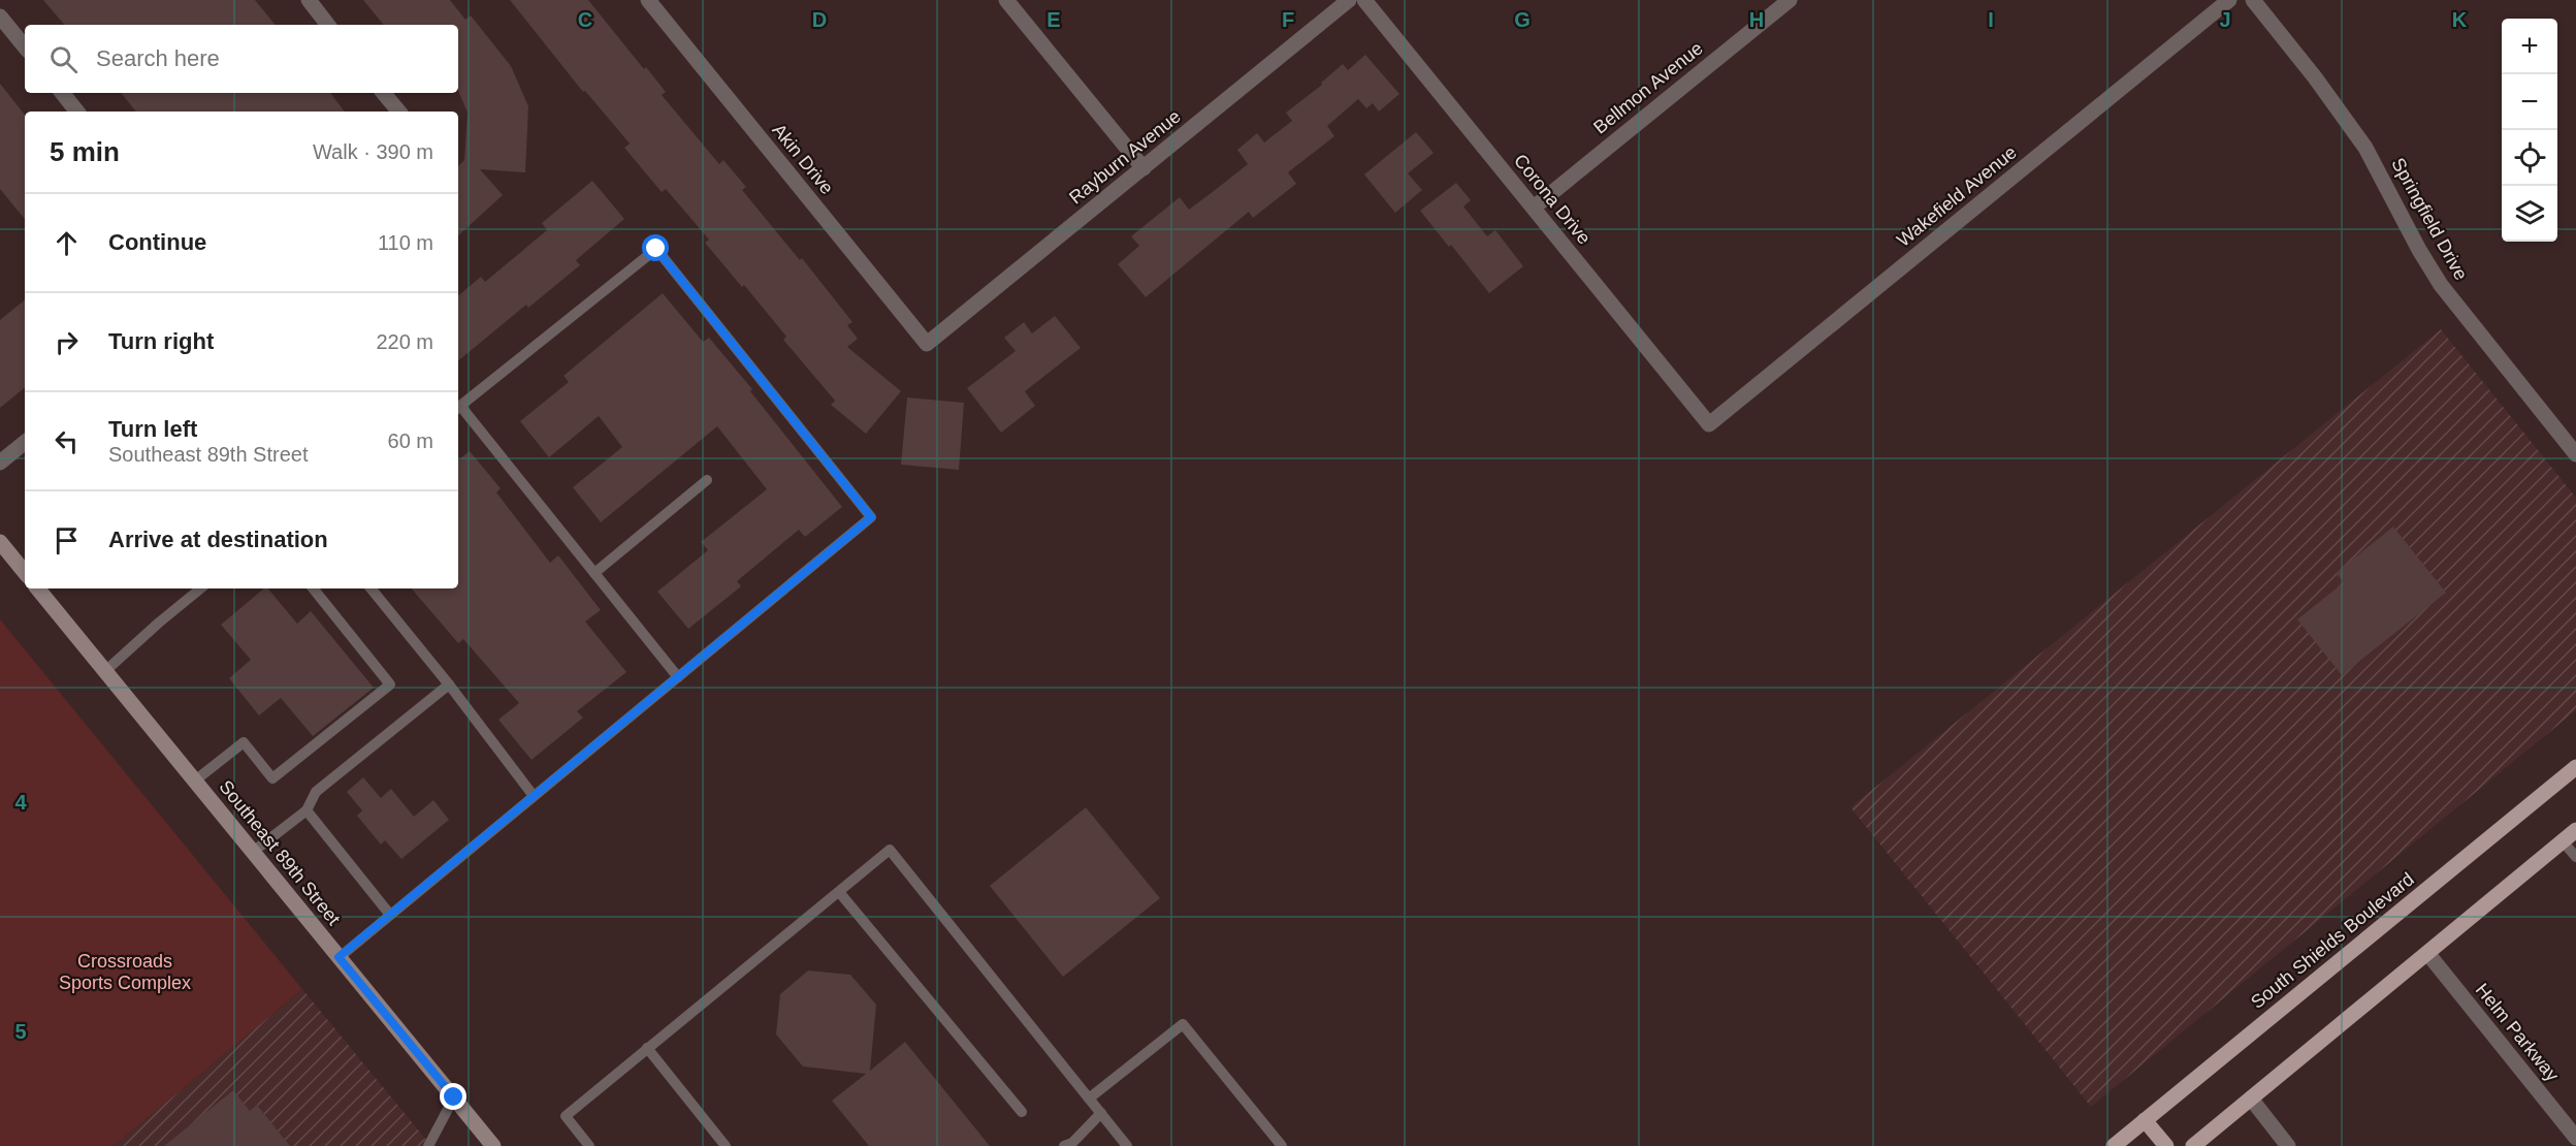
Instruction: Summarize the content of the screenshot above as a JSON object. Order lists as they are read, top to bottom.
{
  "streets": {
    "main road": ["Southeast 89th Street", "South Shields Boulevard"],
    "street": [
      "Bellmon Avenue",
      "Rayburn Avenue",
      "Akin Drive",
      "Wakefield Avenue",
      "Corona Drive",
      "Springfield Drive",
      "Helm Parkway"
    ]
  },
  "crossings": [
    ["Bellmon Avenue", "Corona Drive"],
    ["Rayburn Avenue", "Akin Drive"],
    ["Wakefield Avenue", "Corona Drive"]
  ],
  "parks": ["Crossroads Sports Complex"],
  "page": {
    "map_buttons": ["+", "−"],
    "search": "Search here",
    "heading": ["5 min", "Walk · 390 m"],
    "list": [
      ["Continue", "110 m"],
      ["Turn right", "220 m"],
      ["Turn left", "Southeast 89th Street", "60 m"],
      "Arrive at destination"
    ]
  },
  "grid": {
    "columns": [
      "C",
      "D",
      "E",
      "F",
      "G",
      "H",
      "I",
      "J",
      "K"
    ],
    "rows": ["4", "5"]
  }
}
